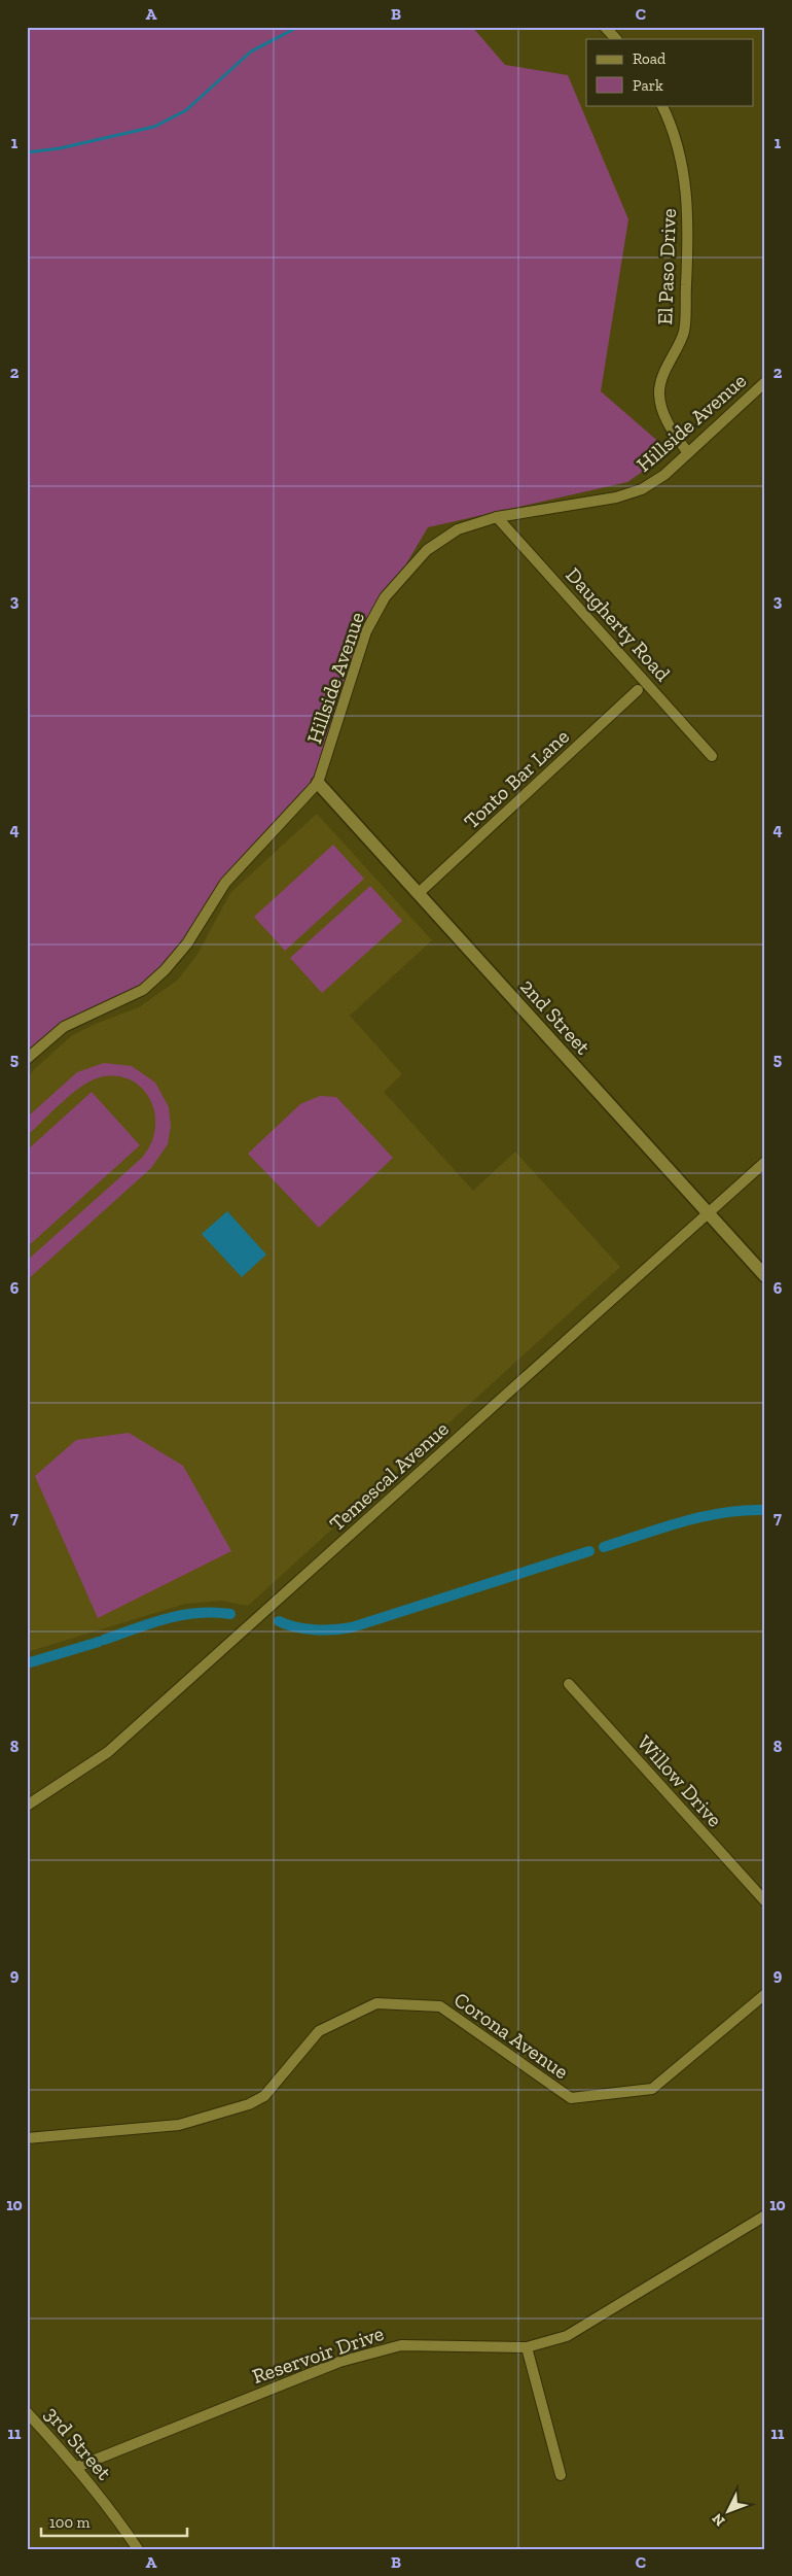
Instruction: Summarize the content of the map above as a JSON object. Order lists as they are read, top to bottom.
{
  "streets": {
    "street": [
      "El Paso Drive",
      "Hillside Avenue",
      "Daugherty Road",
      "Tonto Bar Lane",
      "2nd Street",
      "Temescal Avenue",
      "Willow Drive",
      "Corona Avenue",
      "Reservoir Drive",
      "3rd Street"
    ]
  },
  "crossings": [
    ["El Paso Drive", "Hillside Avenue"],
    ["Hillside Avenue", "Daugherty Road"],
    ["Hillside Avenue", "2nd Street"],
    ["Tonto Bar Lane", "2nd Street"],
    ["2nd Street", "Temescal Avenue"],
    ["Reservoir Drive", "3rd Street"]
  ],
  "legend": ["Road", "Park"],
  "scale_bar": "100 m",
  "north": "bottom left",
  "grid": {
    "columns": ["A", "B", "C"],
    "rows": [
      "1",
      "2",
      "3",
      "4",
      "5",
      "6",
      "7",
      "8",
      "9",
      "10",
      "11"
    ]
  }
}
